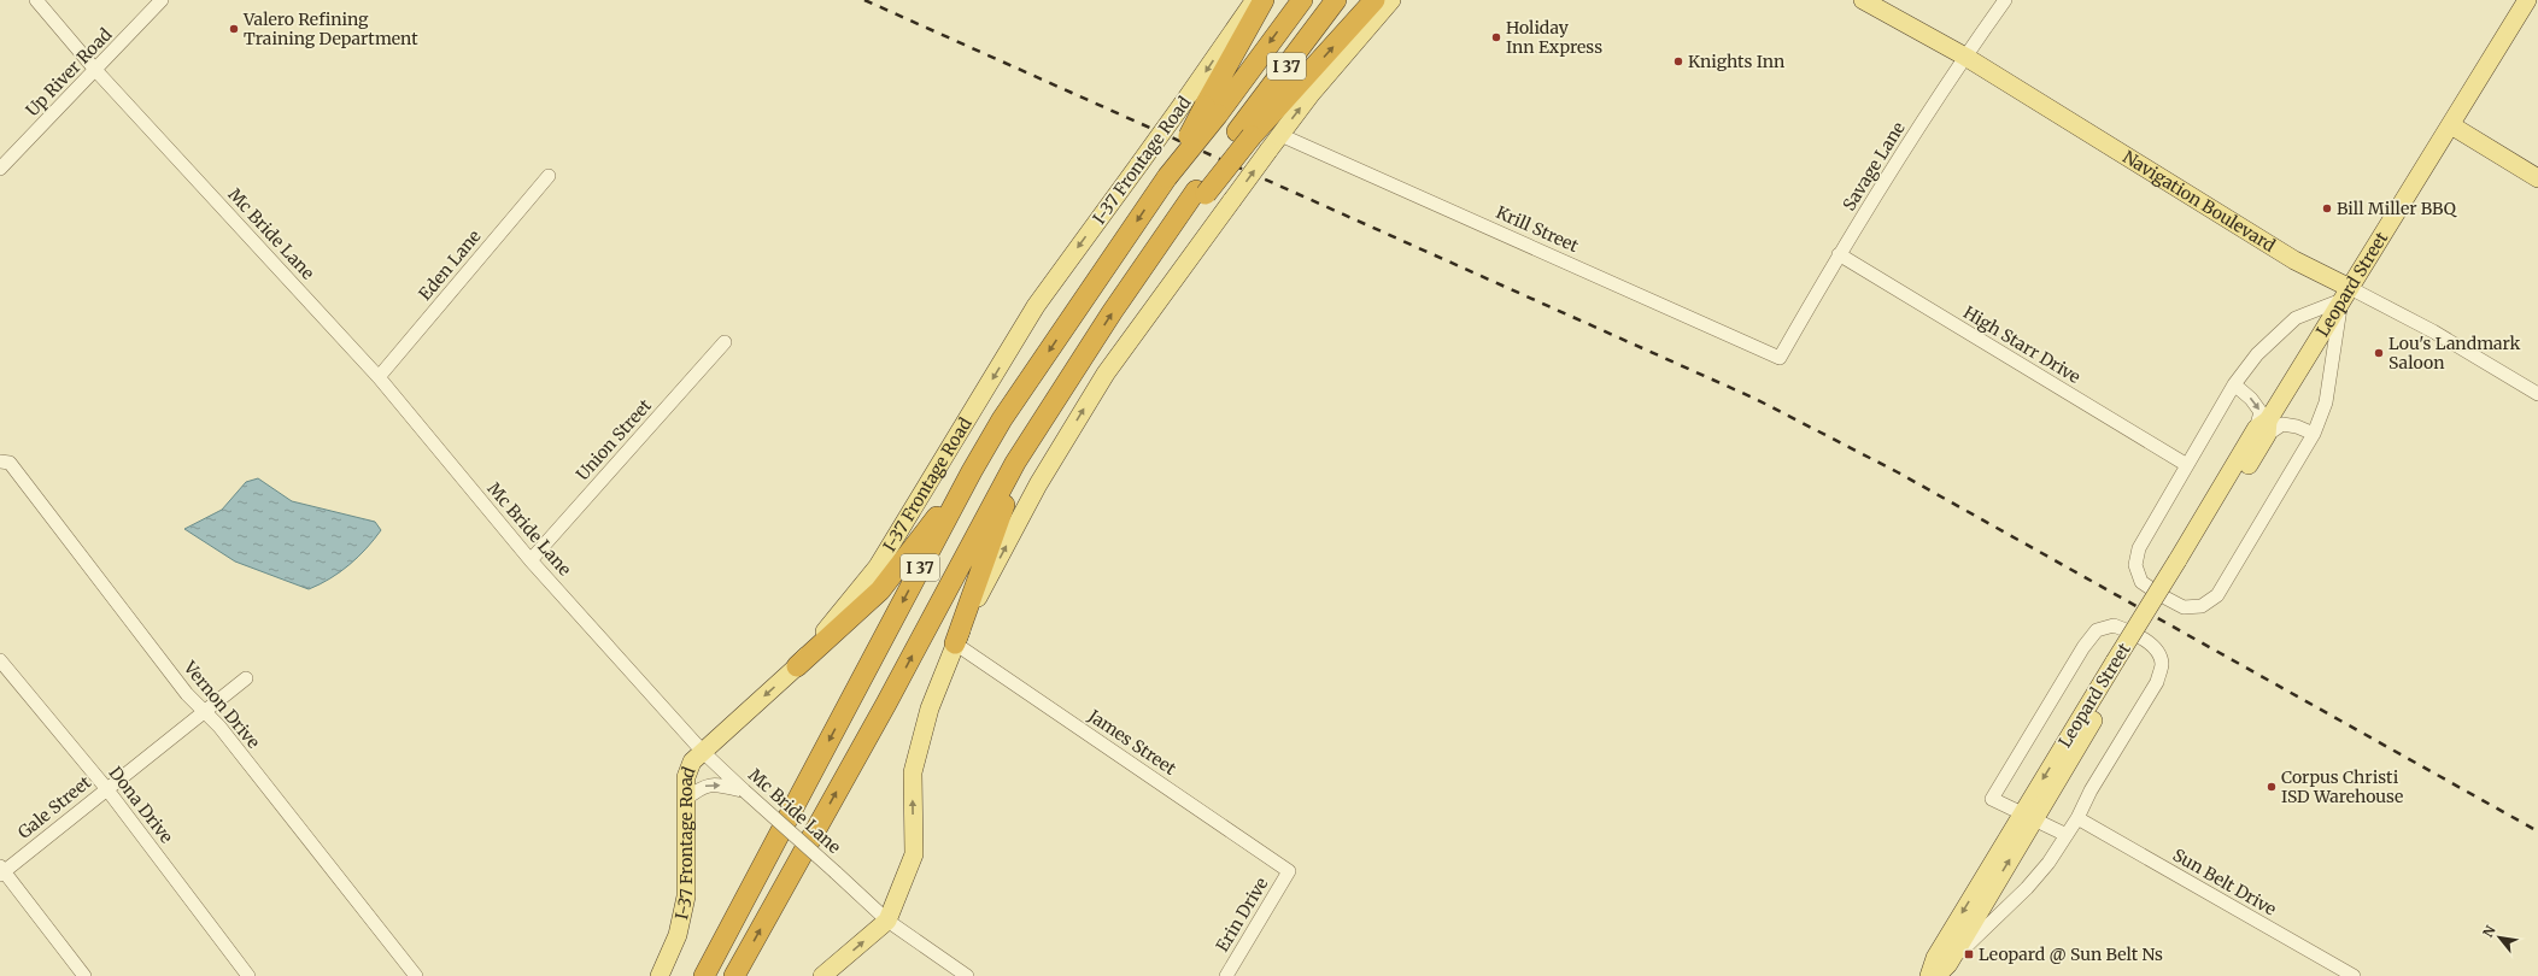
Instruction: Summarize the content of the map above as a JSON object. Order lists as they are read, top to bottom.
{
  "streets": {
    "highway": ["I 37"],
    "main road": ["I-37 Frontage Road", "Navigation Boulevard", "Leopard Street"],
    "street": [
      "Up River Road",
      "Savage Lane",
      "Krill Street",
      "Mc Bride Lane",
      "Eden Lane",
      "High Starr Drive",
      "Union Street",
      "Vernon Drive",
      "James Street",
      "Dona Drive",
      "Gale Street",
      "Sun Belt Drive",
      "Erin Drive"
    ]
  },
  "crossings": [
    ["Up River Road", "Mc Bride Lane"],
    ["I-37 Frontage Road", "Mc Bride Lane"],
    ["Savage Lane", "Navigation Boulevard"],
    ["Savage Lane", "Krill Street"],
    ["Savage Lane", "High Starr Drive"],
    ["Navigation Boulevard", "Leopard Street"],
    ["Mc Bride Lane", "Eden Lane"],
    ["Mc Bride Lane", "Union Street"],
    ["Vernon Drive", "Gale Street"],
    ["James Street", "Erin Drive"],
    ["Dona Drive", "Gale Street"]
  ],
  "places": {
    "other": [
      "Valero Refining Training Department",
      "Holiday Inn Express",
      "Knights Inn",
      "Bill Miller BBQ",
      "Lou's Landmark Saloon",
      "Corpus Christi ISD Warehouse"
    ],
    "transit": ["Leopard @ Sun Belt Ns"]
  },
  "north": "top left"
}
